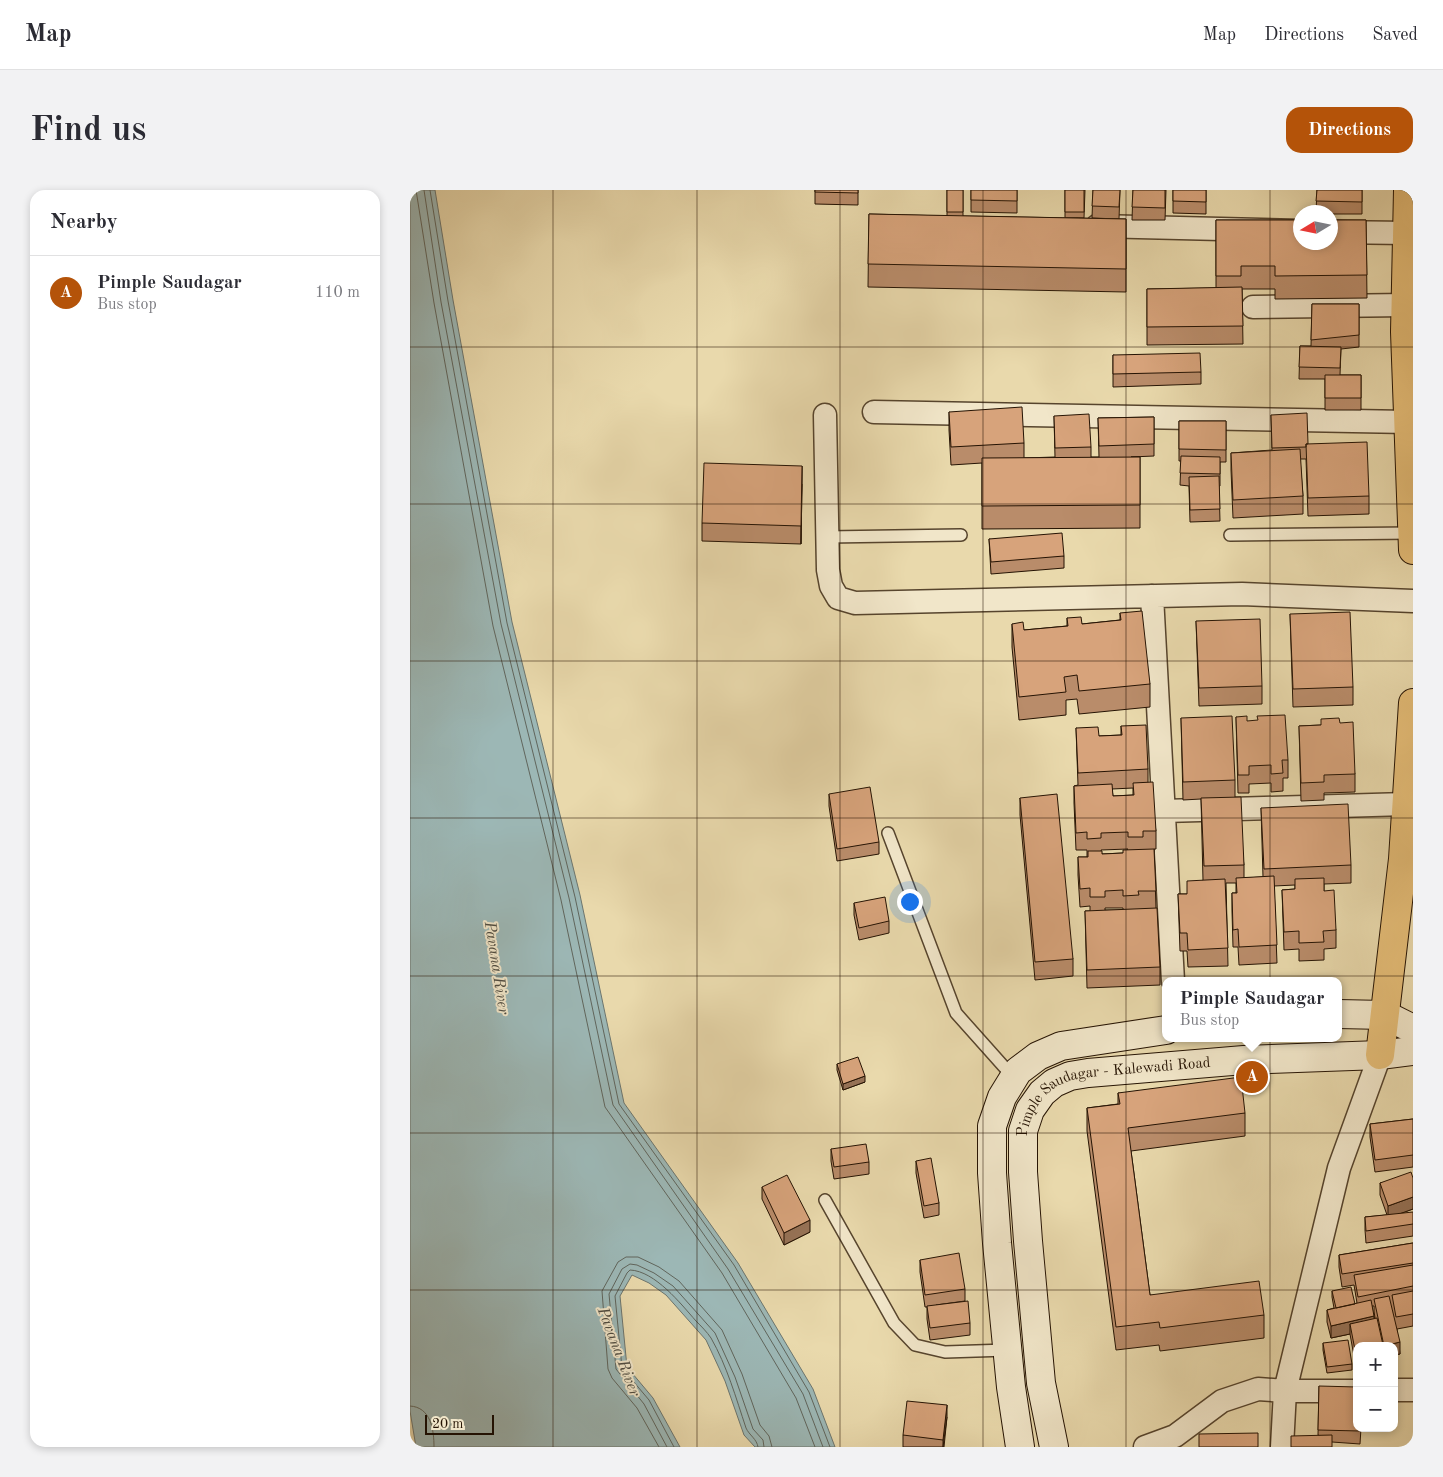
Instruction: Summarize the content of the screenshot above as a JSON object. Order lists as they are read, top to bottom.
{
  "streets": {
    "main road": ["Pimple Saudagar - Kalewadi Road"]
  },
  "water": ["Pavana River"],
  "scale_bar": "20 m",
  "north": "left",
  "page": {
    "header": "Map",
    "nav": ["Map", "Directions", "Saved"],
    "buttons": "Directions",
    "title": "Find us",
    "heading": "Nearby",
    "list": [
      {
        "mark": "A",
        "name": "Pimple Saudagar",
        "note": "Bus stop",
        "value": "110 m"
      }
    ],
    "popup": ["Pimple Saudagar", "Bus stop"],
    "pins": "A",
    "map_buttons": ["+", "−"],
    "scale": "20 m"
  }
}
